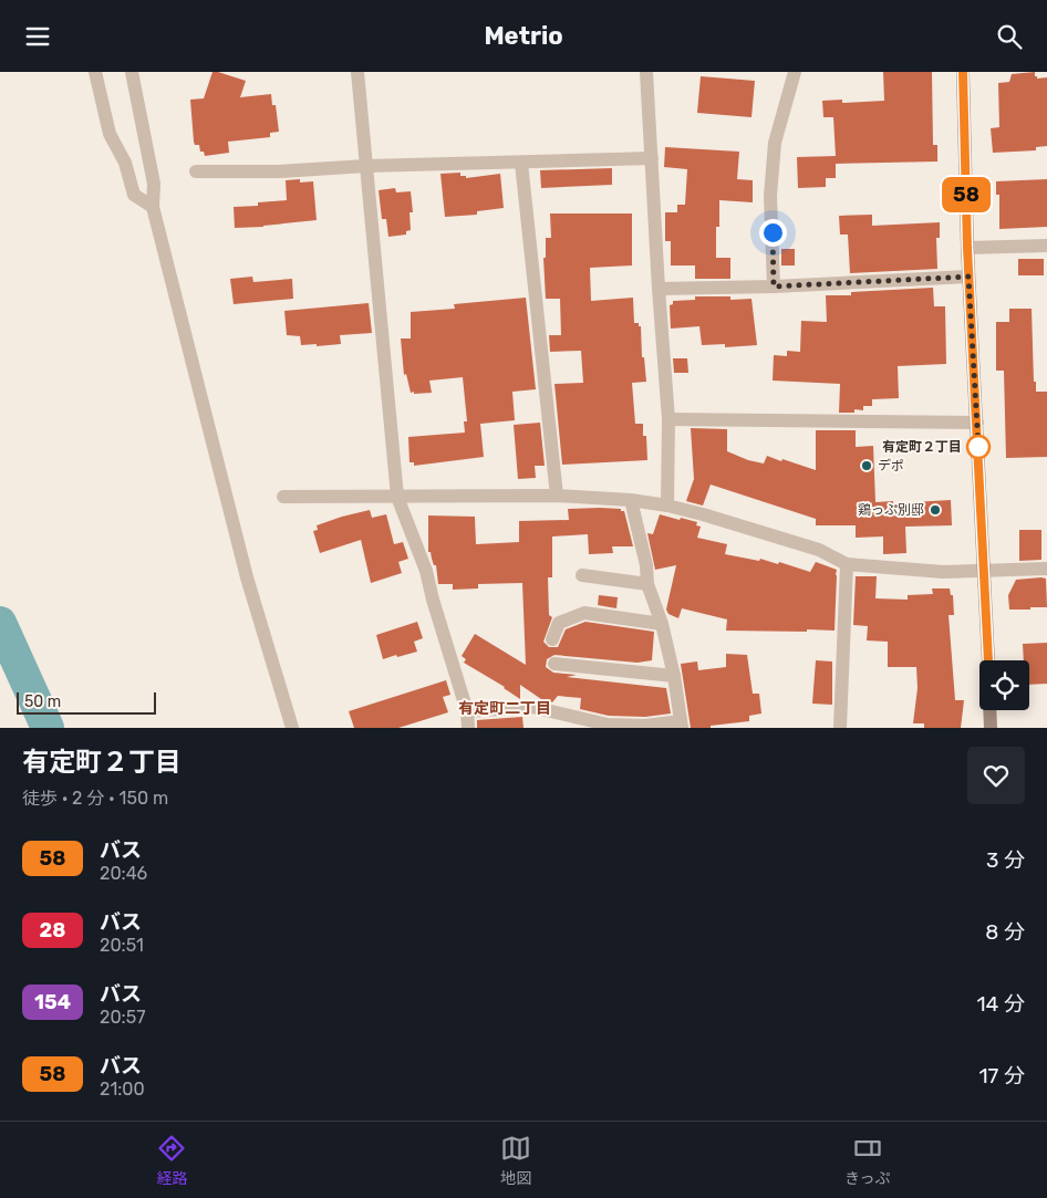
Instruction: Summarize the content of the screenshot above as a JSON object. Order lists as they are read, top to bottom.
{
  "districts": ["有定町二丁目"],
  "places": ["有定町２丁目", "デポ", "鶏っぷ別邸"],
  "lines": ["bus line 58"],
  "scale_bar": "50 m",
  "page": {
    "header": "Metrio",
    "on_map": "58",
    "scale": "50 m",
    "heading": ["有定町２丁目", "徒歩 · 2 分 · 150 m"],
    "list": [
      {
        "mark": "58",
        "name": "バス",
        "note": "20:46",
        "value": "3 分"
      },
      {
        "mark": "28",
        "name": "バス",
        "note": "20:51",
        "value": "8 分"
      },
      {
        "mark": "154",
        "name": "バス",
        "note": "20:57",
        "value": "14 分"
      },
      {
        "mark": "58",
        "name": "バス",
        "note": "21:00",
        "value": "17 分"
      }
    ],
    "tabs": ["経路", "地図", "きっぷ"]
  }
}
